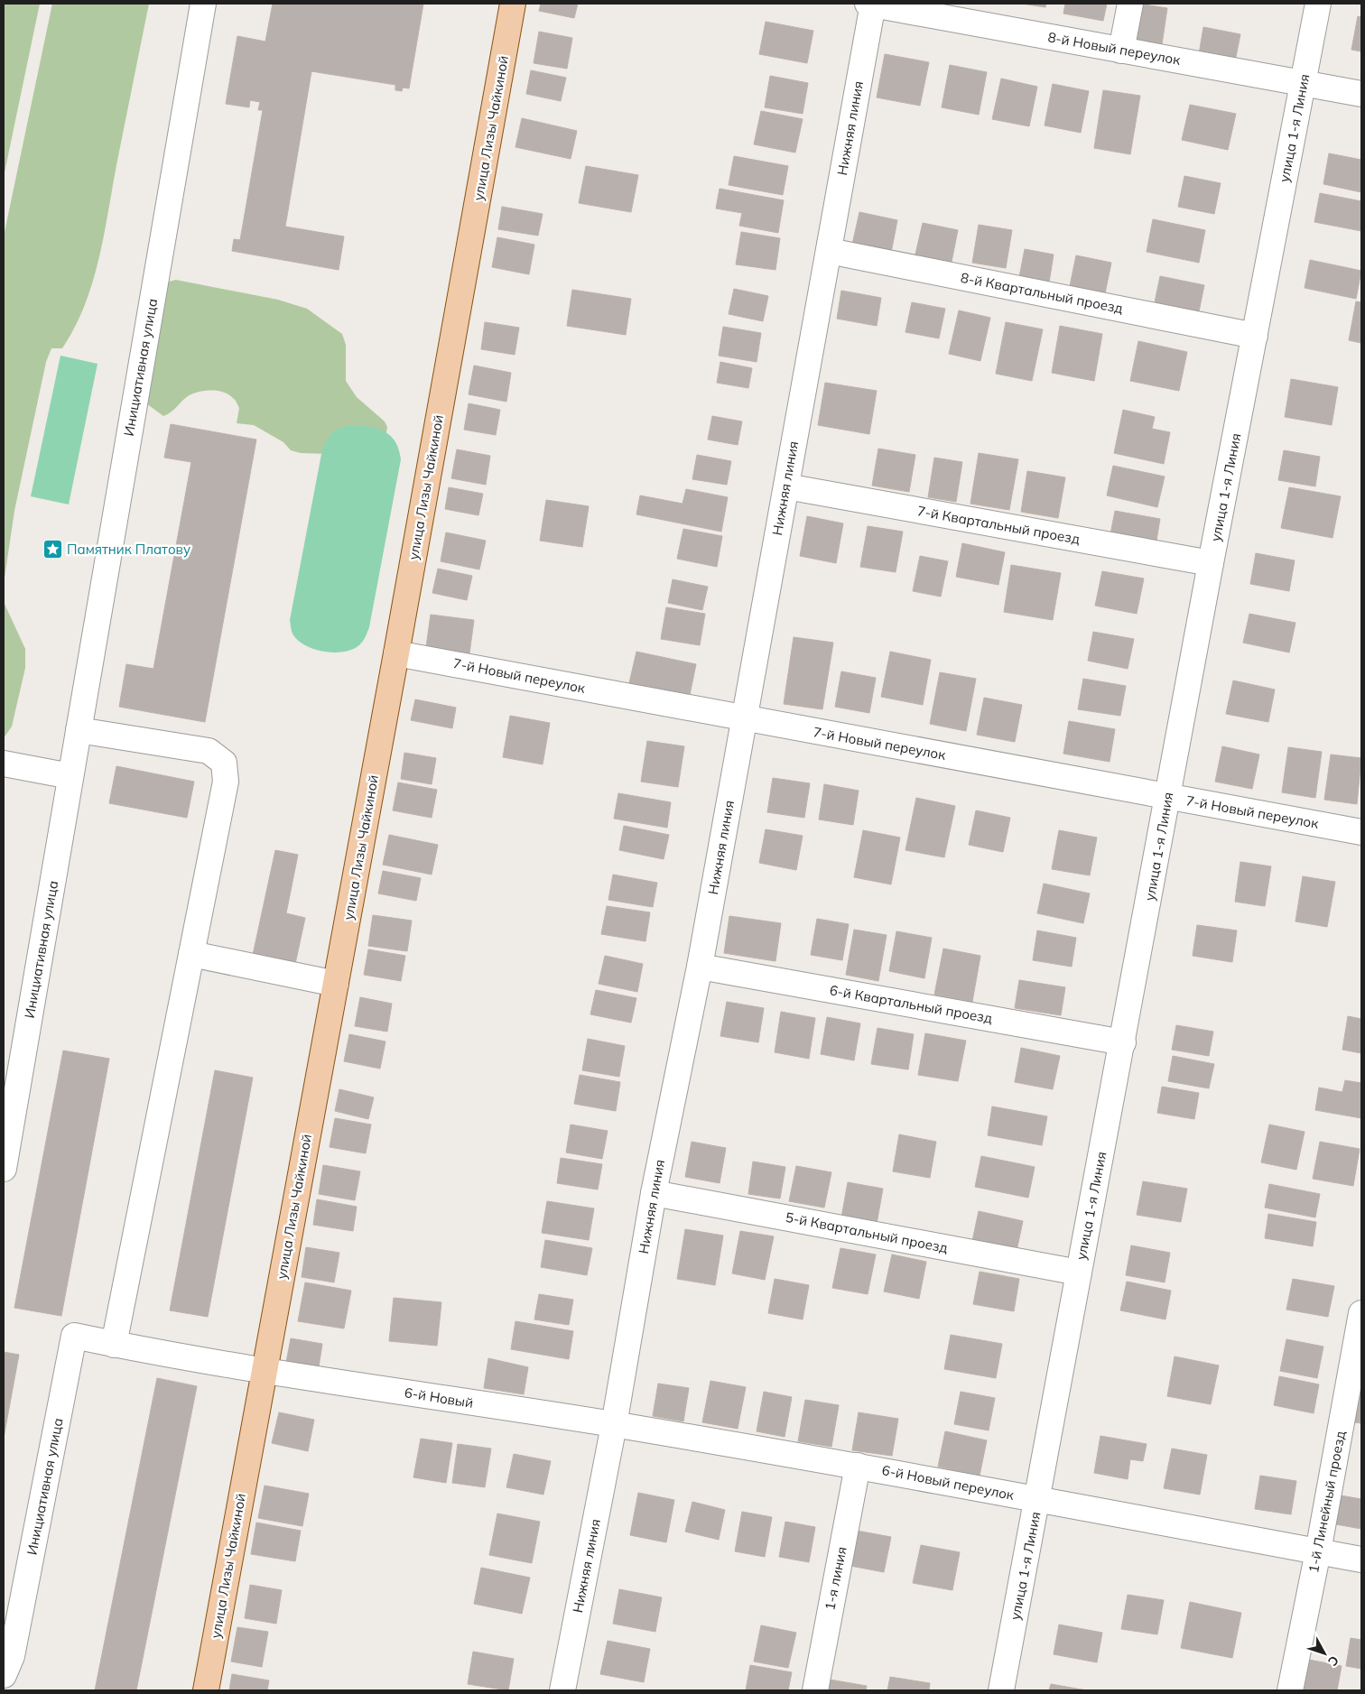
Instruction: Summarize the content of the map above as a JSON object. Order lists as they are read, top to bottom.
{
  "streets": {
    "main road": ["улица Лизы Чайкиной"],
    "street": [
      "8-й Новый переулок",
      "Нижняя линия",
      "улица 1-я Линия",
      "8-й Квартальный проезд",
      "Инициативная улица",
      "7-й Квартальный проезд",
      "7-й Новый переулок",
      "6-й Квартальный проезд",
      "5-й Квартальный проезд",
      "6-й Новый",
      "6-й Новый переулок",
      "1-й Линейный проезд",
      "1-я линия"
    ]
  },
  "crossings": [
    ["8-й Новый переулок", "Нижняя линия"],
    ["8-й Новый переулок", "улица 1-я Линия"],
    ["улица Лизы Чайкиной", "Инициативная улица"],
    ["улица Лизы Чайкиной", "7-й Новый переулок"],
    ["улица Лизы Чайкиной", "6-й Новый"],
    ["Нижняя линия", "8-й Квартальный проезд"],
    ["Нижняя линия", "7-й Квартальный проезд"],
    ["Нижняя линия", "7-й Новый переулок"],
    ["Нижняя линия", "6-й Квартальный проезд"],
    ["Нижняя линия", "5-й Квартальный проезд"],
    ["Нижняя линия", "6-й Новый"],
    ["Нижняя линия", "6-й Новый переулок"],
    ["улица 1-я Линия", "8-й Квартальный проезд"],
    ["улица 1-я Линия", "7-й Квартальный проезд"],
    ["улица 1-я Линия", "7-й Новый переулок"],
    ["улица 1-я Линия", "6-й Квартальный проезд"],
    ["улица 1-я Линия", "5-й Квартальный проезд"],
    ["улица 1-я Линия", "6-й Новый переулок"],
    ["Инициативная улица", "6-й Новый"],
    ["6-й Новый", "6-й Новый переулок"],
    ["6-й Новый переулок", "1-й Линейный проезд"],
    ["6-й Новый переулок", "1-я линия"]
  ],
  "places": {
    "place": ["Памятник Платову"]
  },
  "north": "bottom right"
}
